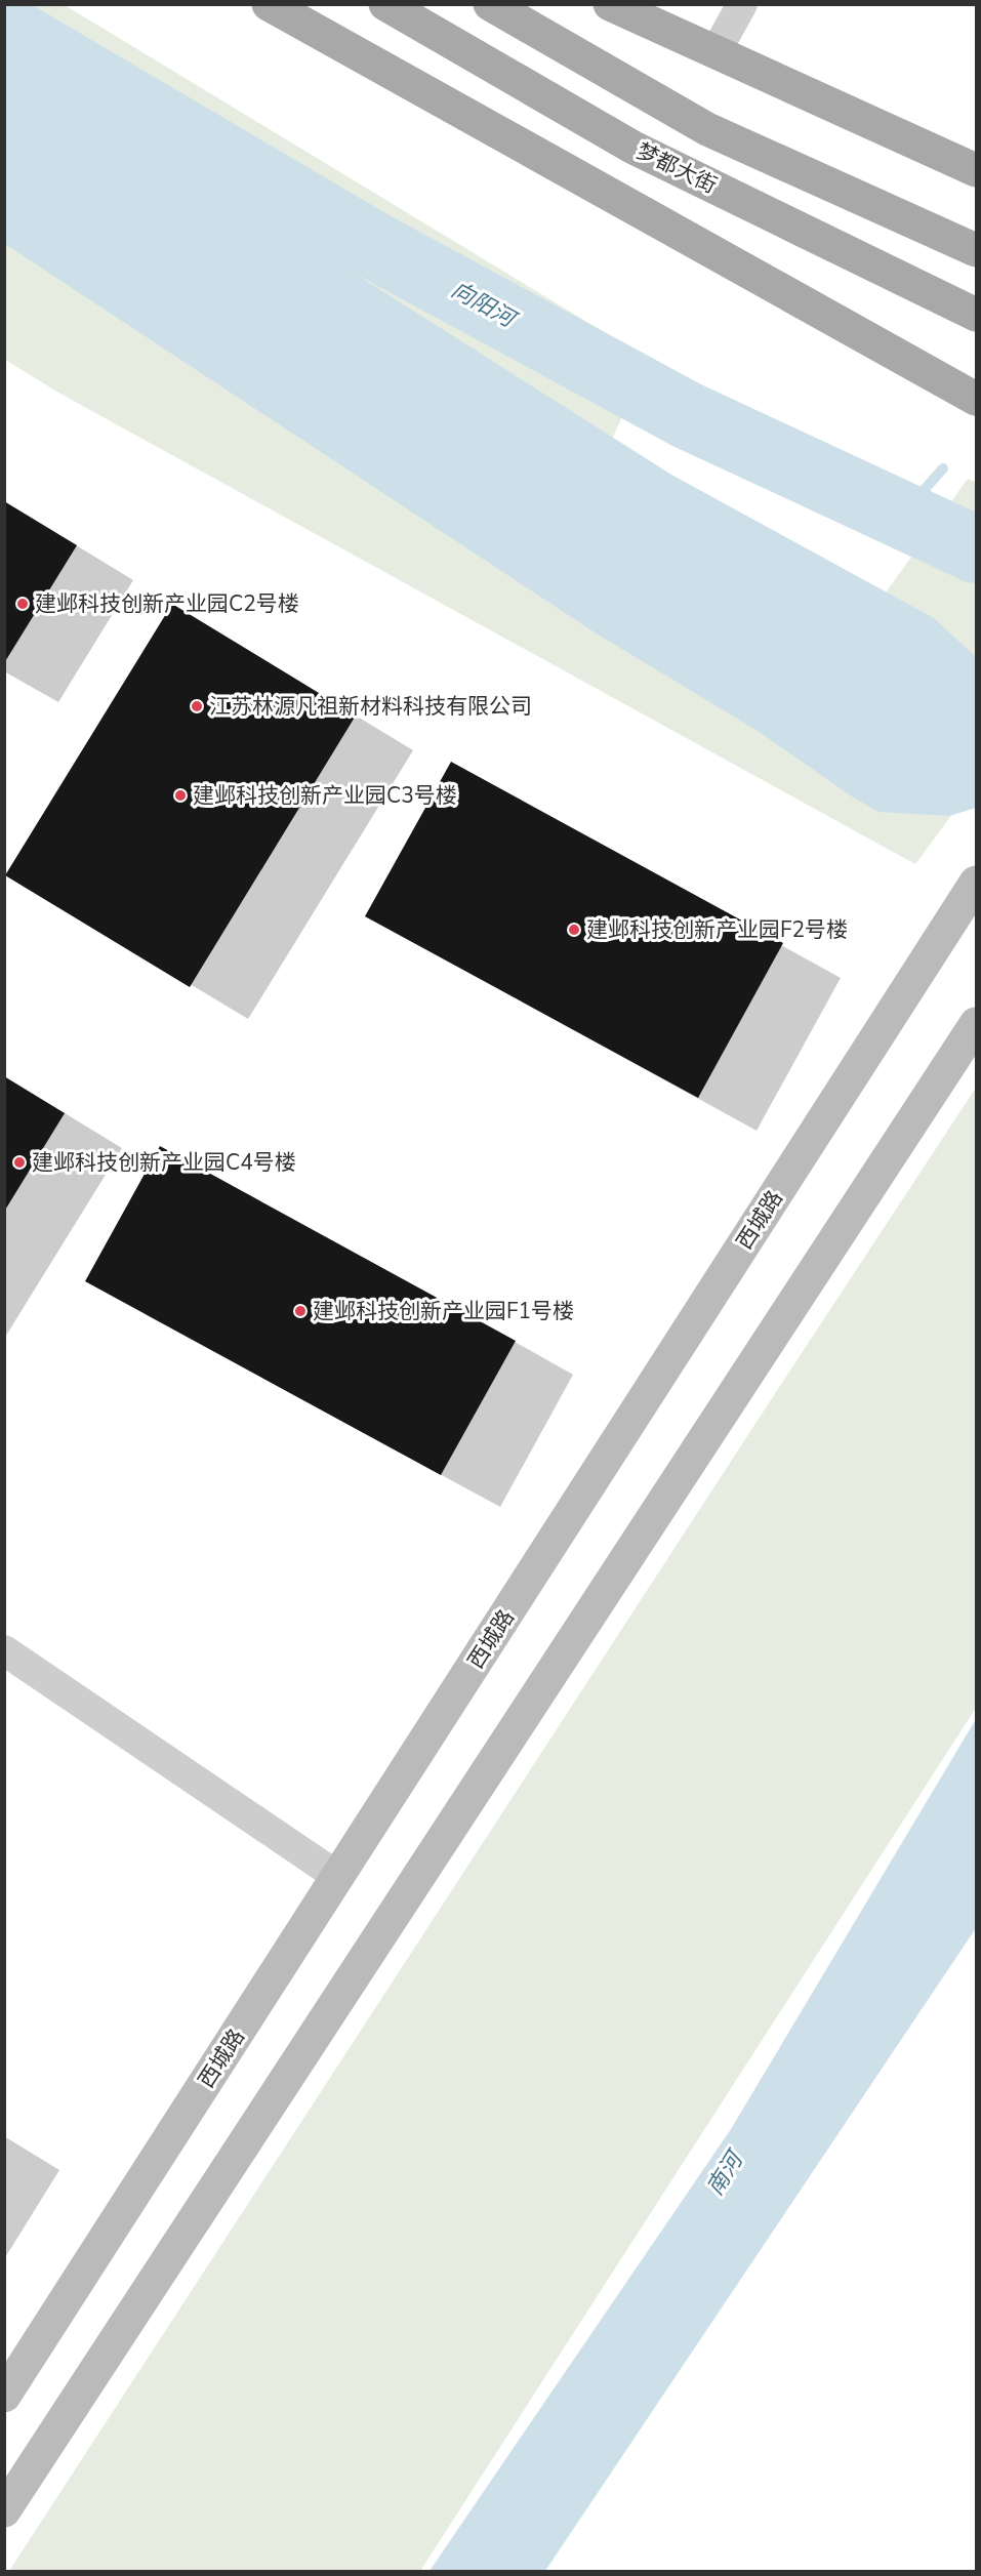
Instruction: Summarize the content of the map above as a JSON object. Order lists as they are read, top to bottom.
{
  "streets": {
    "main road": ["梦都大街"],
    "street": ["西城路"]
  },
  "water": ["向阳河", "南河"],
  "places": [
    "建邺科技创新产业园C2号楼",
    "江苏林源凡祖新材料科技有限公司",
    "建邺科技创新产业园C3号楼",
    "建邺科技创新产业园F2号楼",
    "建邺科技创新产业园C4号楼",
    "建邺科技创新产业园F1号楼"
  ]
}
